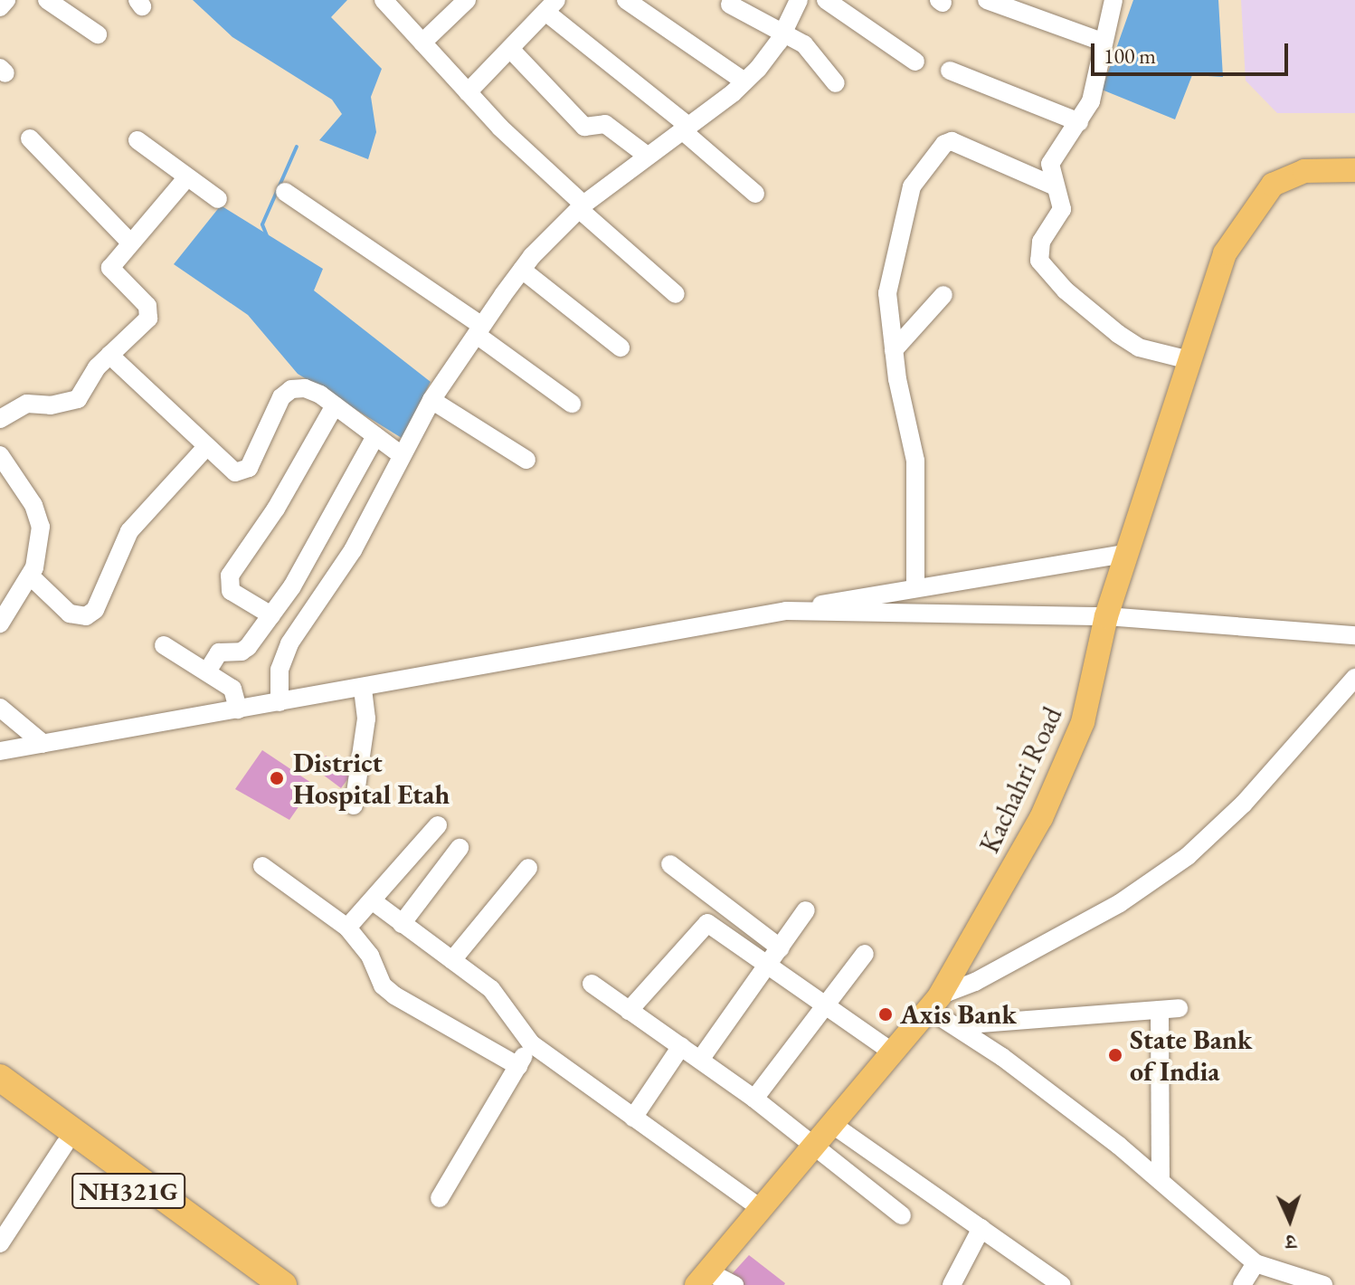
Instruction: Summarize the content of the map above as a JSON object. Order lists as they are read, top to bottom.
{
  "streets": {
    "highway": ["NH321G"],
    "main road": ["Kachahri Road"]
  },
  "places": ["District Hospital Etah", "Axis Bank", "State Bank of India"],
  "scale_bar": "100 m",
  "north": "bottom"
}
